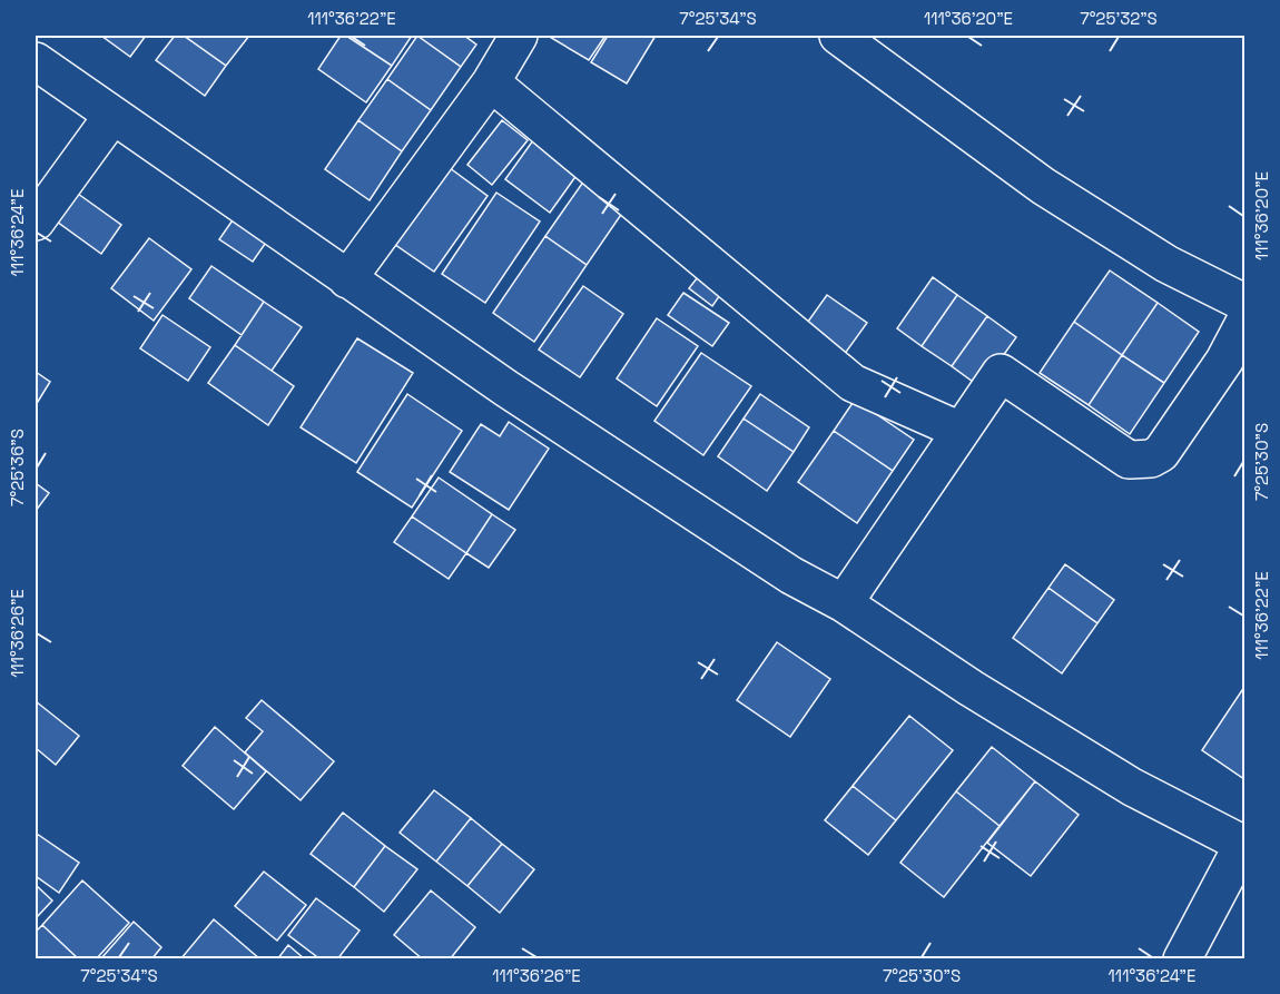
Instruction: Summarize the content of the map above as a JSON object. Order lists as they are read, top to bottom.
{
  "coordinates": [
    "111°36'22\"E",
    "7°25'34\"S",
    "111°36'20\"E",
    "7°25'32\"S",
    "111°36'24\"E",
    "7°25'30\"S",
    "7°25'36\"S",
    "111°36'26\"E"
  ]
}
